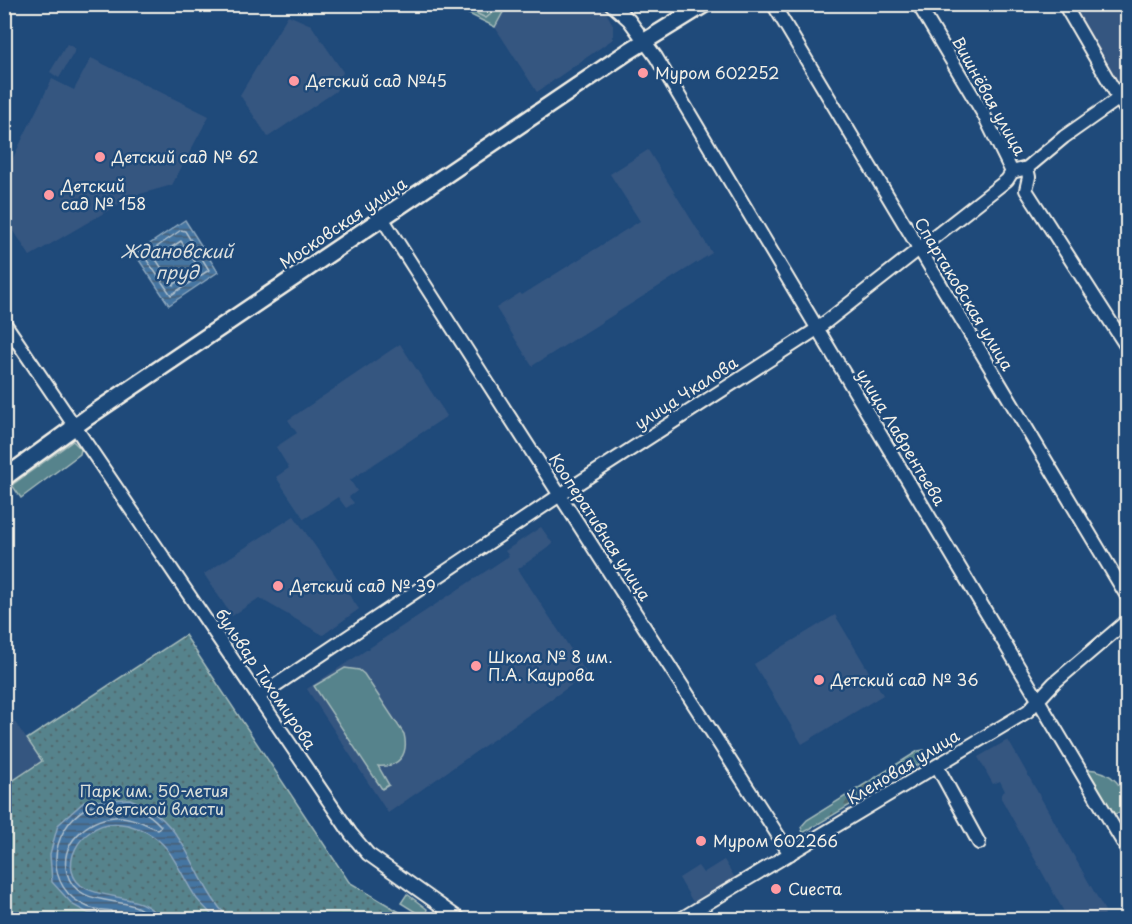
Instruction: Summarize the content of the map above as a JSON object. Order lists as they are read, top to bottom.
{
  "streets": {
    "main road": ["Московская улица"],
    "street": [
      "Вишнёвая улица",
      "Спартаковская улица",
      "улица Чкалова",
      "улица Лаврентьева",
      "Кооперативная улица",
      "бульвар Тихомирова",
      "Кленовая улица"
    ]
  },
  "crossings": [
    ["Вишнёвая улица", "улица Чкалова"],
    ["Московская улица", "улица Лаврентьева"],
    ["Московская улица", "Кооперативная улица"],
    ["Московская улица", "бульвар Тихомирова"],
    ["Спартаковская улица", "улица Чкалова"],
    ["улица Чкалова", "улица Лаврентьева"],
    ["улица Чкалова", "Кооперативная улица"],
    ["улица Чкалова", "бульвар Тихомирова"],
    ["улица Лаврентьева", "Кленовая улица"],
    ["Кооперативная улица", "Кленовая улица"]
  ],
  "water": ["Ждановский пруд"],
  "parks": ["Парк им. 50-летия Советской власти"],
  "places": [
    "Муром 602252",
    "Детский сад №45",
    "Детский сад № 62",
    "Детский сад № 158",
    "Детский сад № 39",
    "Школа № 8 им. П.А. Каурова",
    "Детский сад № 36",
    "Муром 602266",
    "Сиеста"
  ]
}
